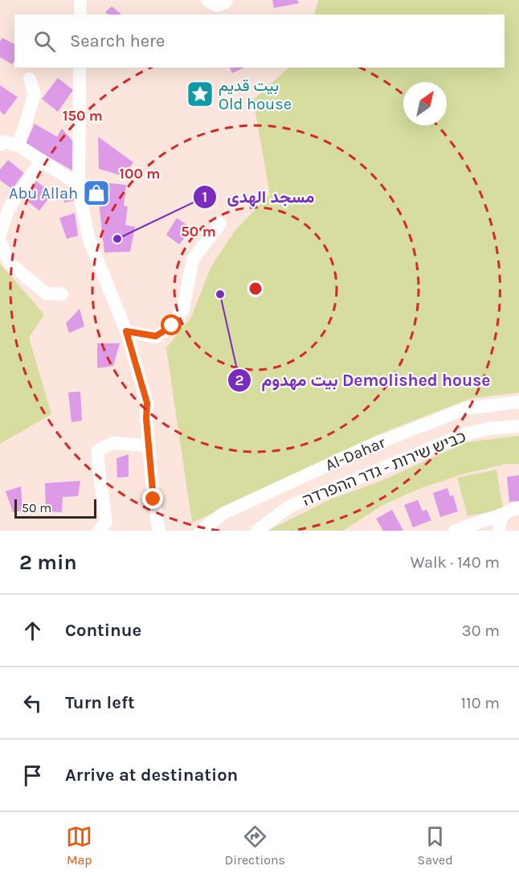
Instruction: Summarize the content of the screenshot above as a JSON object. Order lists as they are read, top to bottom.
{
  "streets": {
    "street": ["Al-Dahar", "כביש שירות - גדר ההפרדה"]
  },
  "places": {
    "place": ["بيت قديم Old house"],
    "shop": ["Abu Allah"],
    "other": ["مسجد الهدى", "بيت مهدوم Demolished house"]
  },
  "scale_bar": "50 m",
  "north": "top right",
  "page": {
    "search": "Search here",
    "scale": "50 m",
    "heading": ["2 min", "Walk · 140 m"],
    "list": [
      ["Continue", "30 m"],
      ["Turn left", "110 m"],
      "Arrive at destination"
    ],
    "nav": ["Map", "Directions", "Saved"]
  },
  "rings": ["150 m", "100 m", "50 m"]
}
